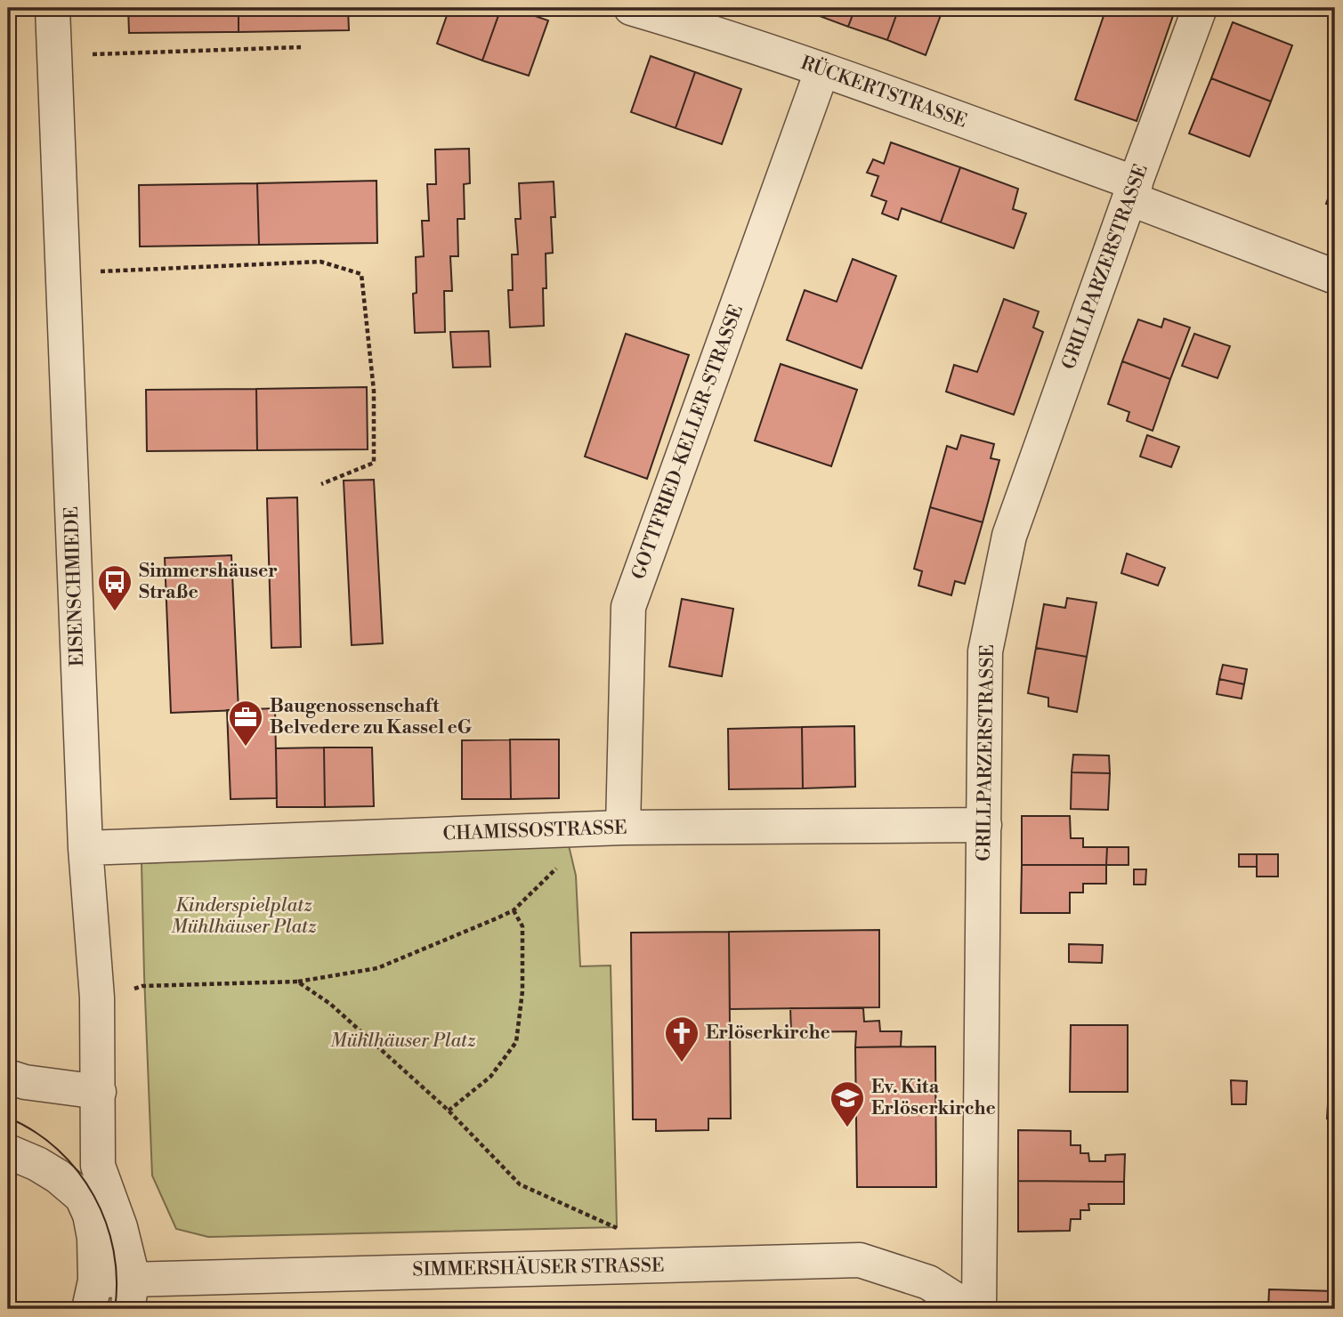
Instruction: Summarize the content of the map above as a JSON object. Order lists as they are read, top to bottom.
{
  "streets": {
    "street": [
      "RÜCKERTSTRASSE",
      "GRILLPARZERSTRASSE",
      "GOTTFRIED-KELLER-STRASSE",
      "EISENSCHMIEDE",
      "CHAMISSOSTRASSE",
      "SIMMERSHÄUSER STRASSE"
    ]
  },
  "crossings": [
    ["RÜCKERTSTRASSE", "GRILLPARZERSTRASSE"],
    ["RÜCKERTSTRASSE", "GOTTFRIED-KELLER-STRASSE"],
    ["GRILLPARZERSTRASSE", "CHAMISSOSTRASSE"],
    ["GOTTFRIED-KELLER-STRASSE", "CHAMISSOSTRASSE"],
    ["EISENSCHMIEDE", "CHAMISSOSTRASSE"],
    ["EISENSCHMIEDE", "SIMMERSHÄUSER STRASSE"]
  ],
  "parks": ["Kinderspielplatz Mühlhäuser Platz", "Mühlhäuser Platz"],
  "places": {
    "bus stop": ["Simmershäuser Straße"],
    "office": ["Baugenossenschaft Belvedere zu Kassel eG"],
    "church": ["Erlöserkirche"],
    "school or university": ["Ev. Kita Erlöserkirche"]
  }
}
